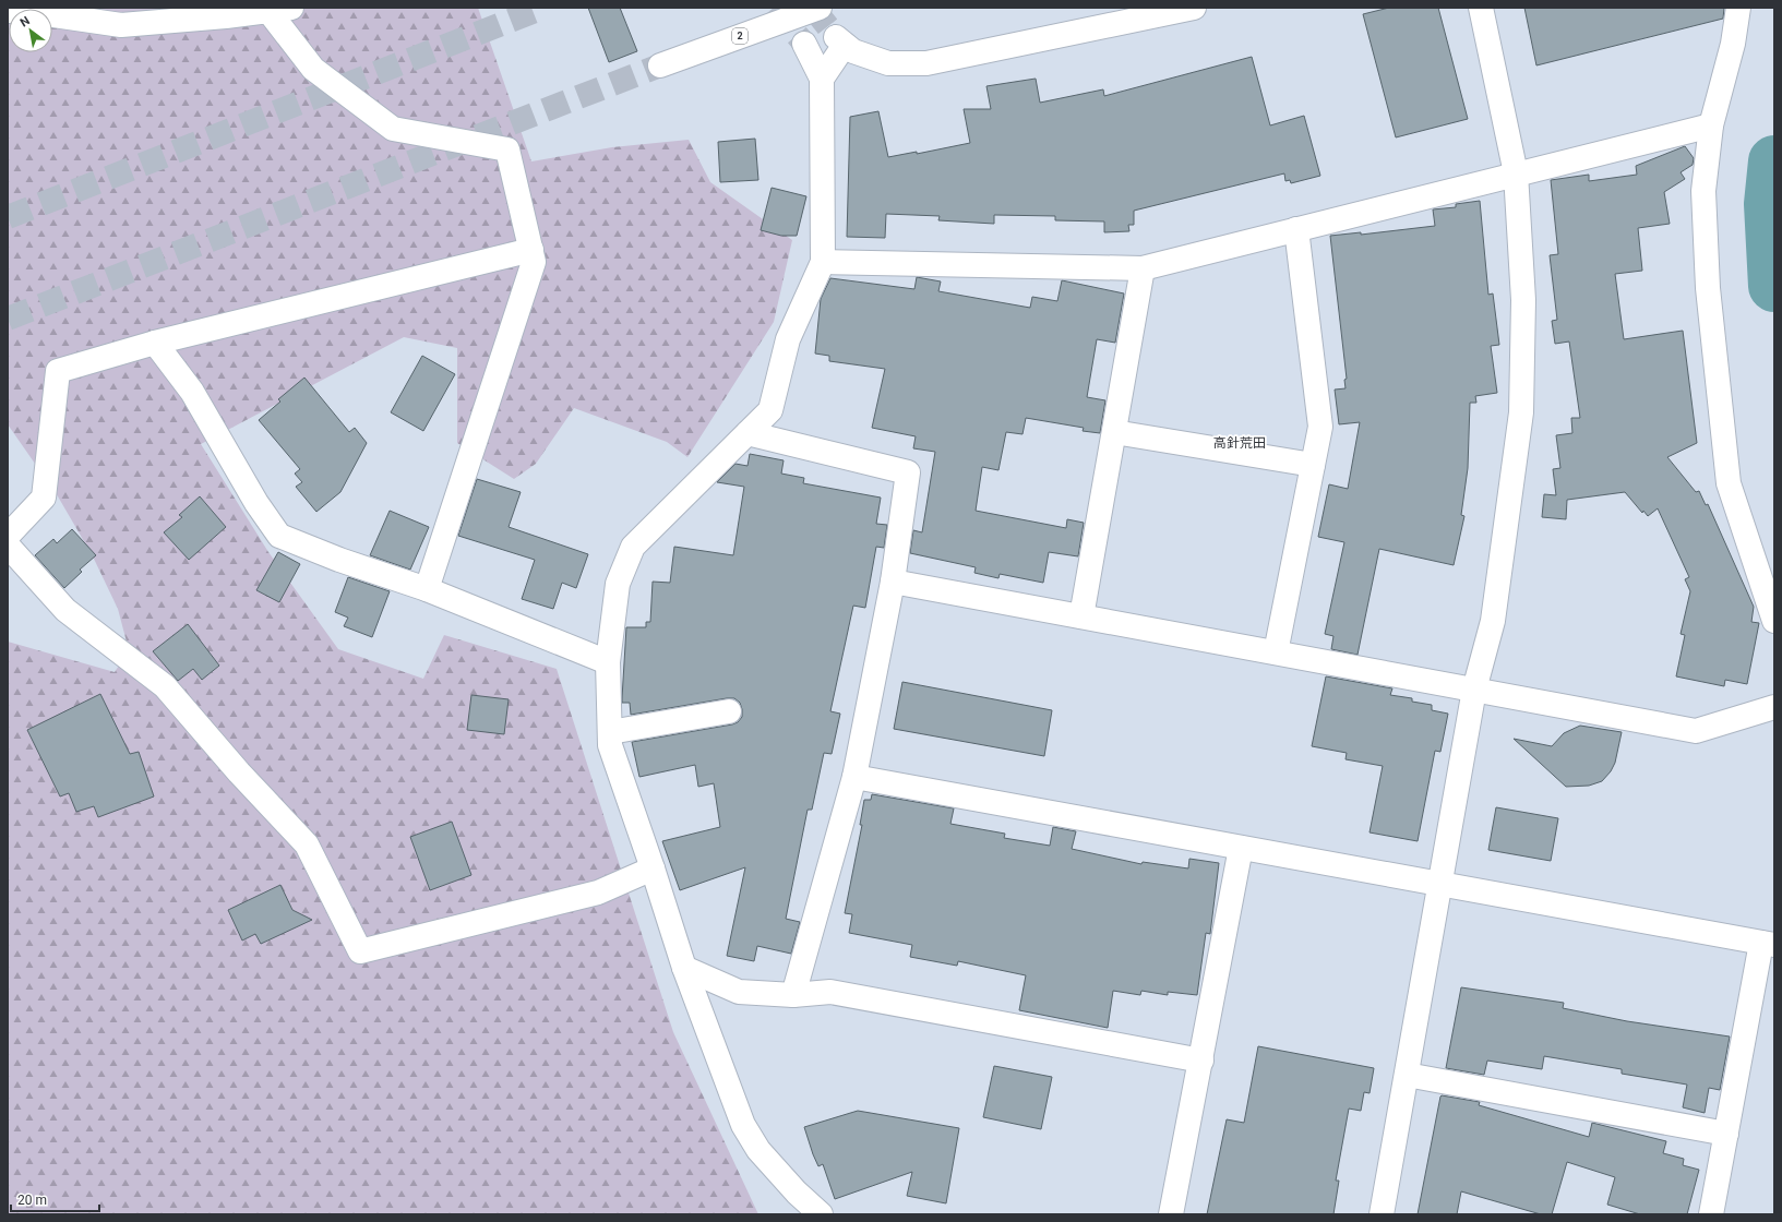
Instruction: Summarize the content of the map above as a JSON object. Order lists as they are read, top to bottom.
{
  "streets": {
    "main road": ["2"]
  },
  "districts": ["高針荒田"],
  "scale_bar": "20 m",
  "north": "top left"
}
